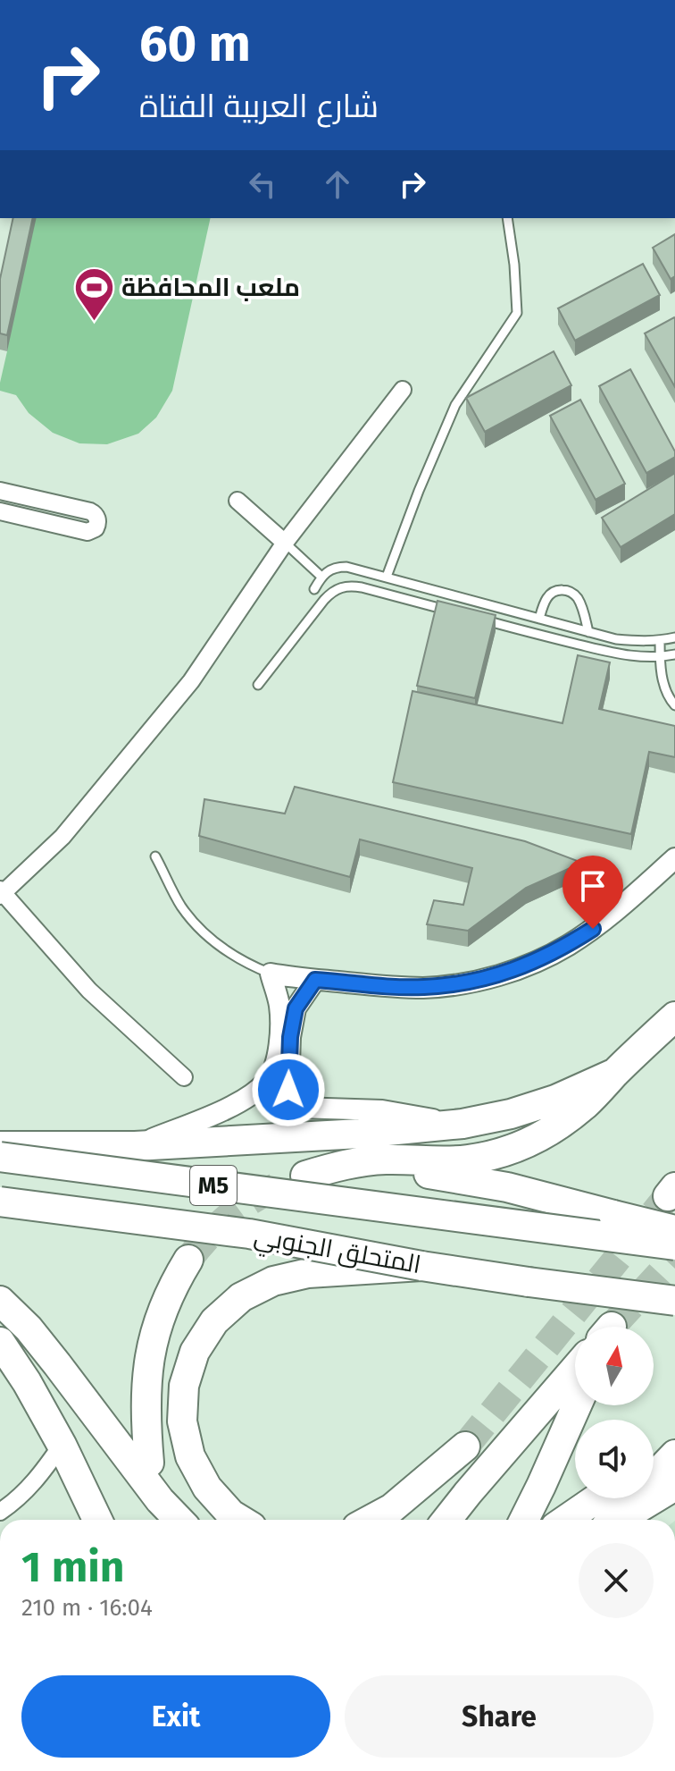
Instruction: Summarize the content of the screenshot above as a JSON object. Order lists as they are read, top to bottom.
{
  "streets": {
    "highway": ["M5", "المتحلق الجنوبي"]
  },
  "places": {
    "sports": ["ملعب المحافظة"]
  },
  "north": "top",
  "page": {
    "turn": ["60 m", "شارع العربية الفتاة"],
    "heading": ["1 min", "210 m · 16:04"],
    "buttons": ["Exit", "Share"]
  }
}
